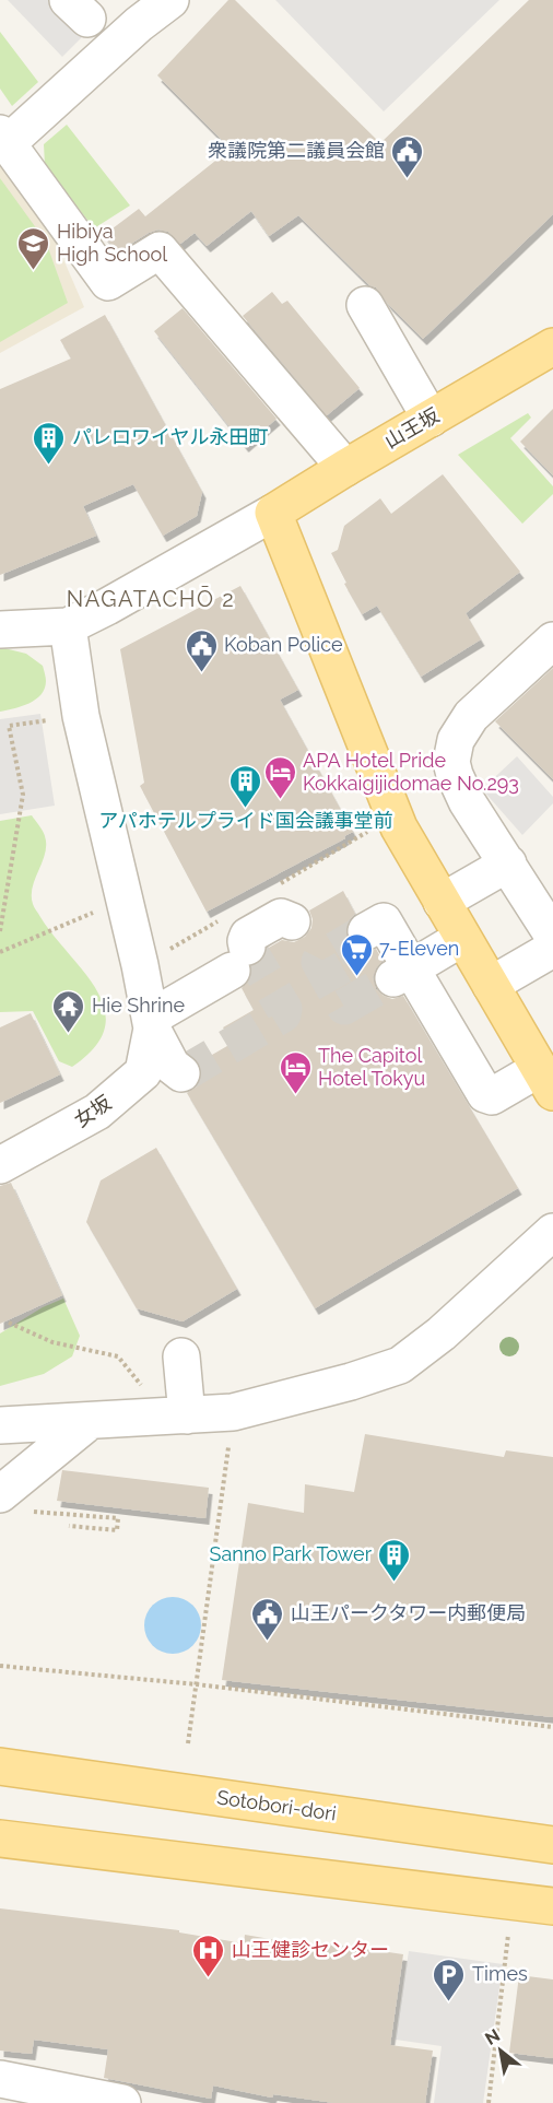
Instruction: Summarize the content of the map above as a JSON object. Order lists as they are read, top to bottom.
{
  "streets": {
    "main road": ["山王坂", "Sotobori-dori"],
    "street": ["女坂"]
  },
  "districts": ["NAGATACHŌ 2"],
  "places": {
    "public building": ["衆議院第二議員会館", "Koban Police", "山王パークタワー内郵便局"],
    "school or university": ["Hibiya High School"],
    "building": ["パレロワイヤル永田町", "アパホテルプライド国会議事堂前", "Sanno Park Tower"],
    "hotel": ["APA Hotel Pride Kokkaigijidomae No.293", "The Capitol Hotel Tokyu"],
    "supermarket": ["7-Eleven"],
    "temple": ["Hie Shrine"],
    "hospital": ["山王健診センター"],
    "parking": ["Times"]
  },
  "north": "top left"
}
